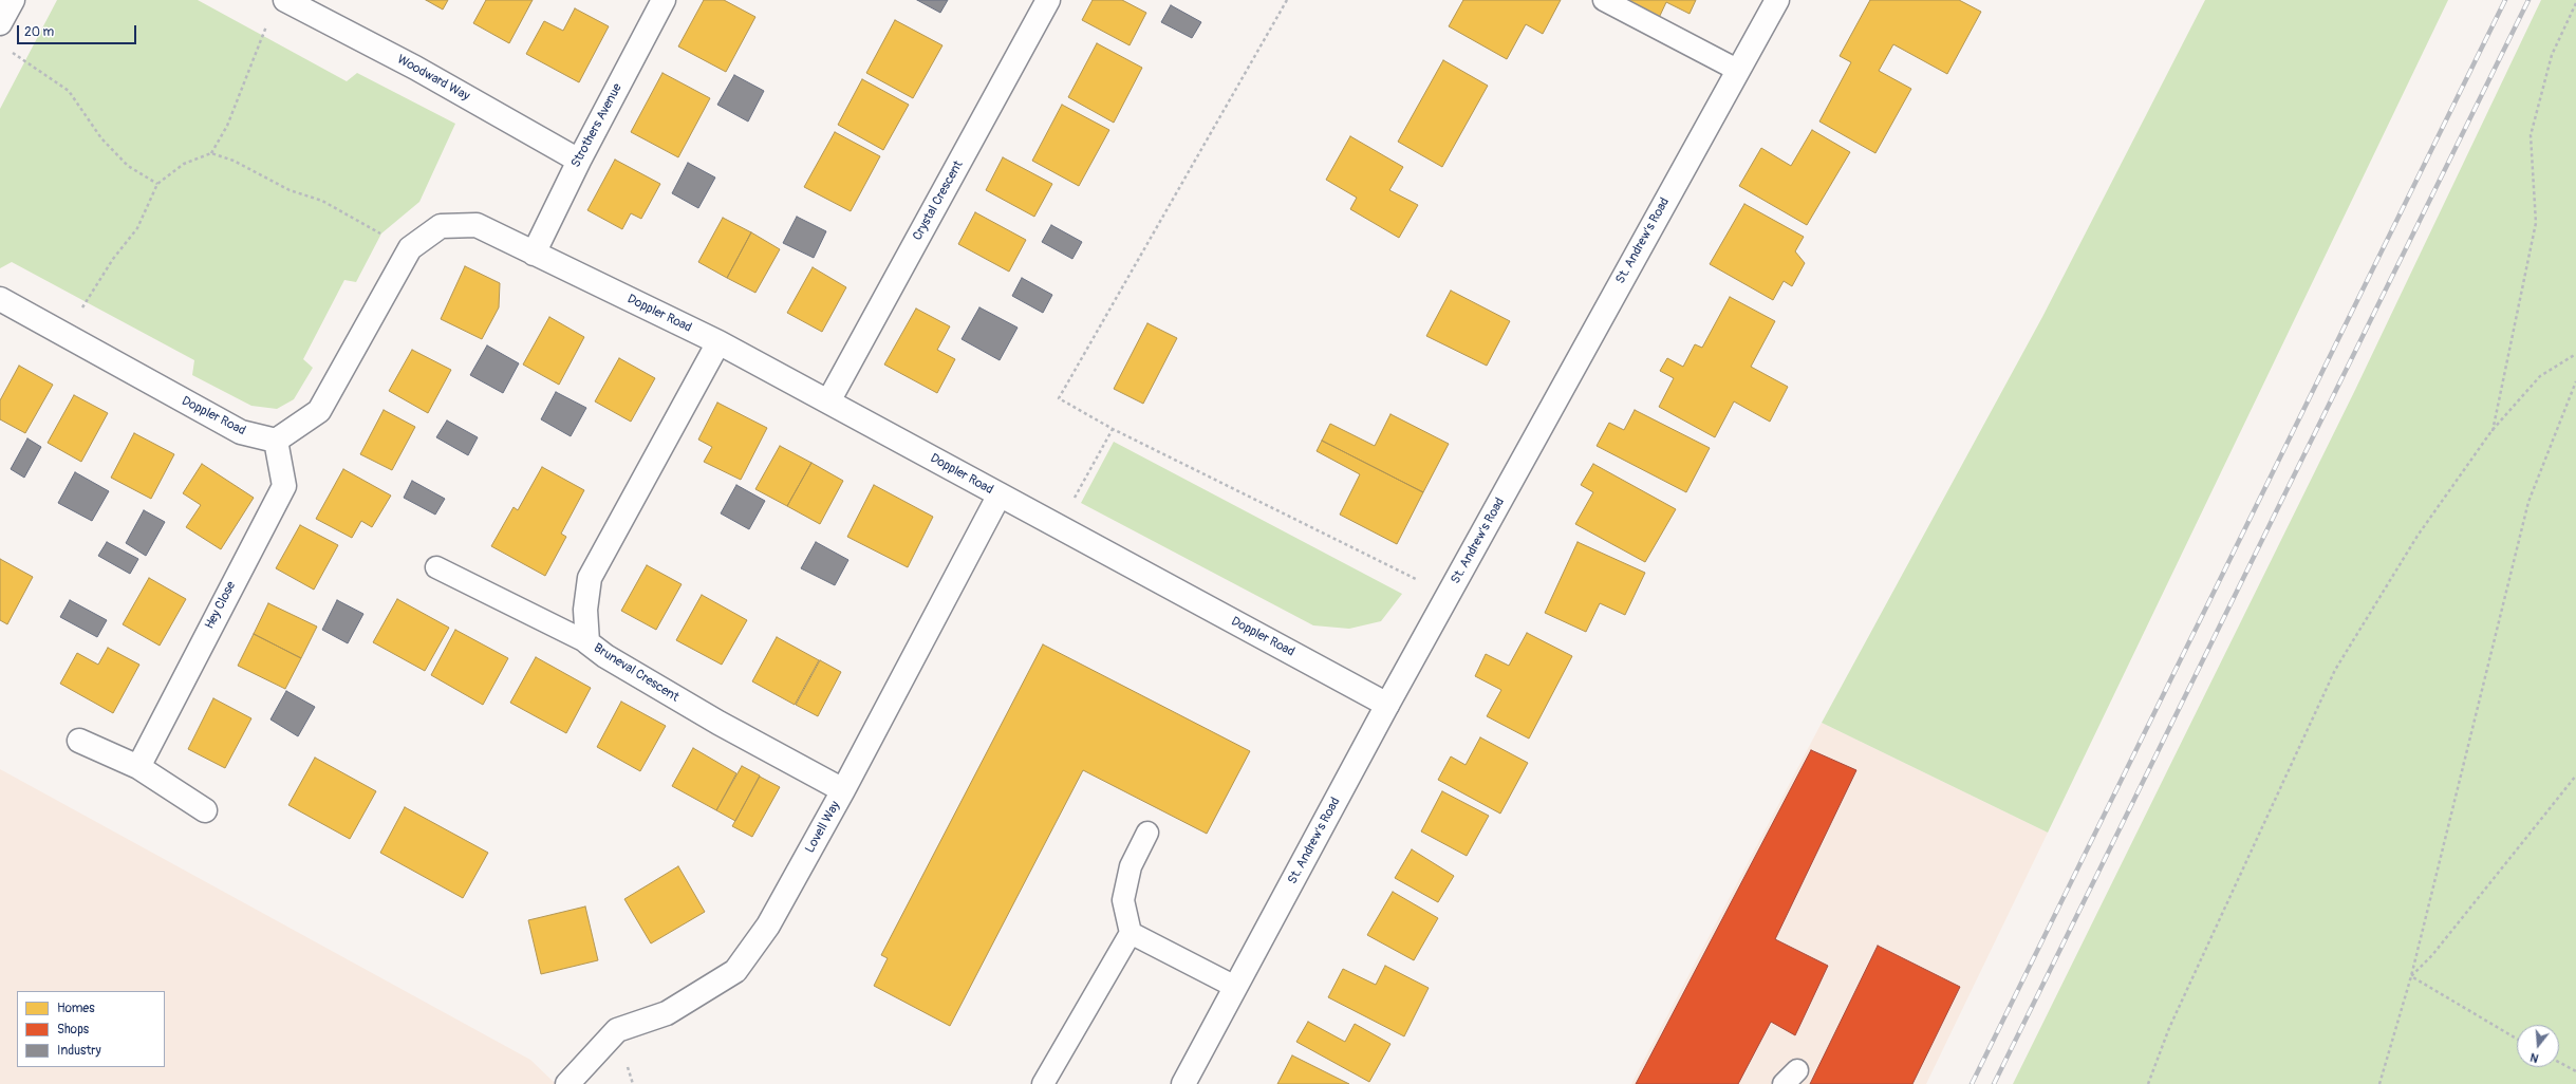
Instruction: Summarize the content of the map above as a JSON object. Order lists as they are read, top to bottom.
{
  "streets": {
    "street": [
      "Woodward Way",
      "Strothers Avenue",
      "Crystal Crescent",
      "St. Andrew's Road",
      "Doppler Road",
      "Hey Close",
      "Bruneval Crescent",
      "Lovell Way"
    ]
  },
  "crossings": [
    ["Woodward Way", "Strothers Avenue"],
    ["Strothers Avenue", "Doppler Road"],
    ["Crystal Crescent", "Doppler Road"],
    ["St. Andrew's Road", "Doppler Road"],
    ["Doppler Road", "Hey Close"],
    ["Doppler Road", "Bruneval Crescent"],
    ["Doppler Road", "Lovell Way"],
    ["Bruneval Crescent", "Lovell Way"]
  ],
  "legend": ["Homes", "Shops", "Industry"],
  "scale_bar": "20 m",
  "north": "bottom"
}
